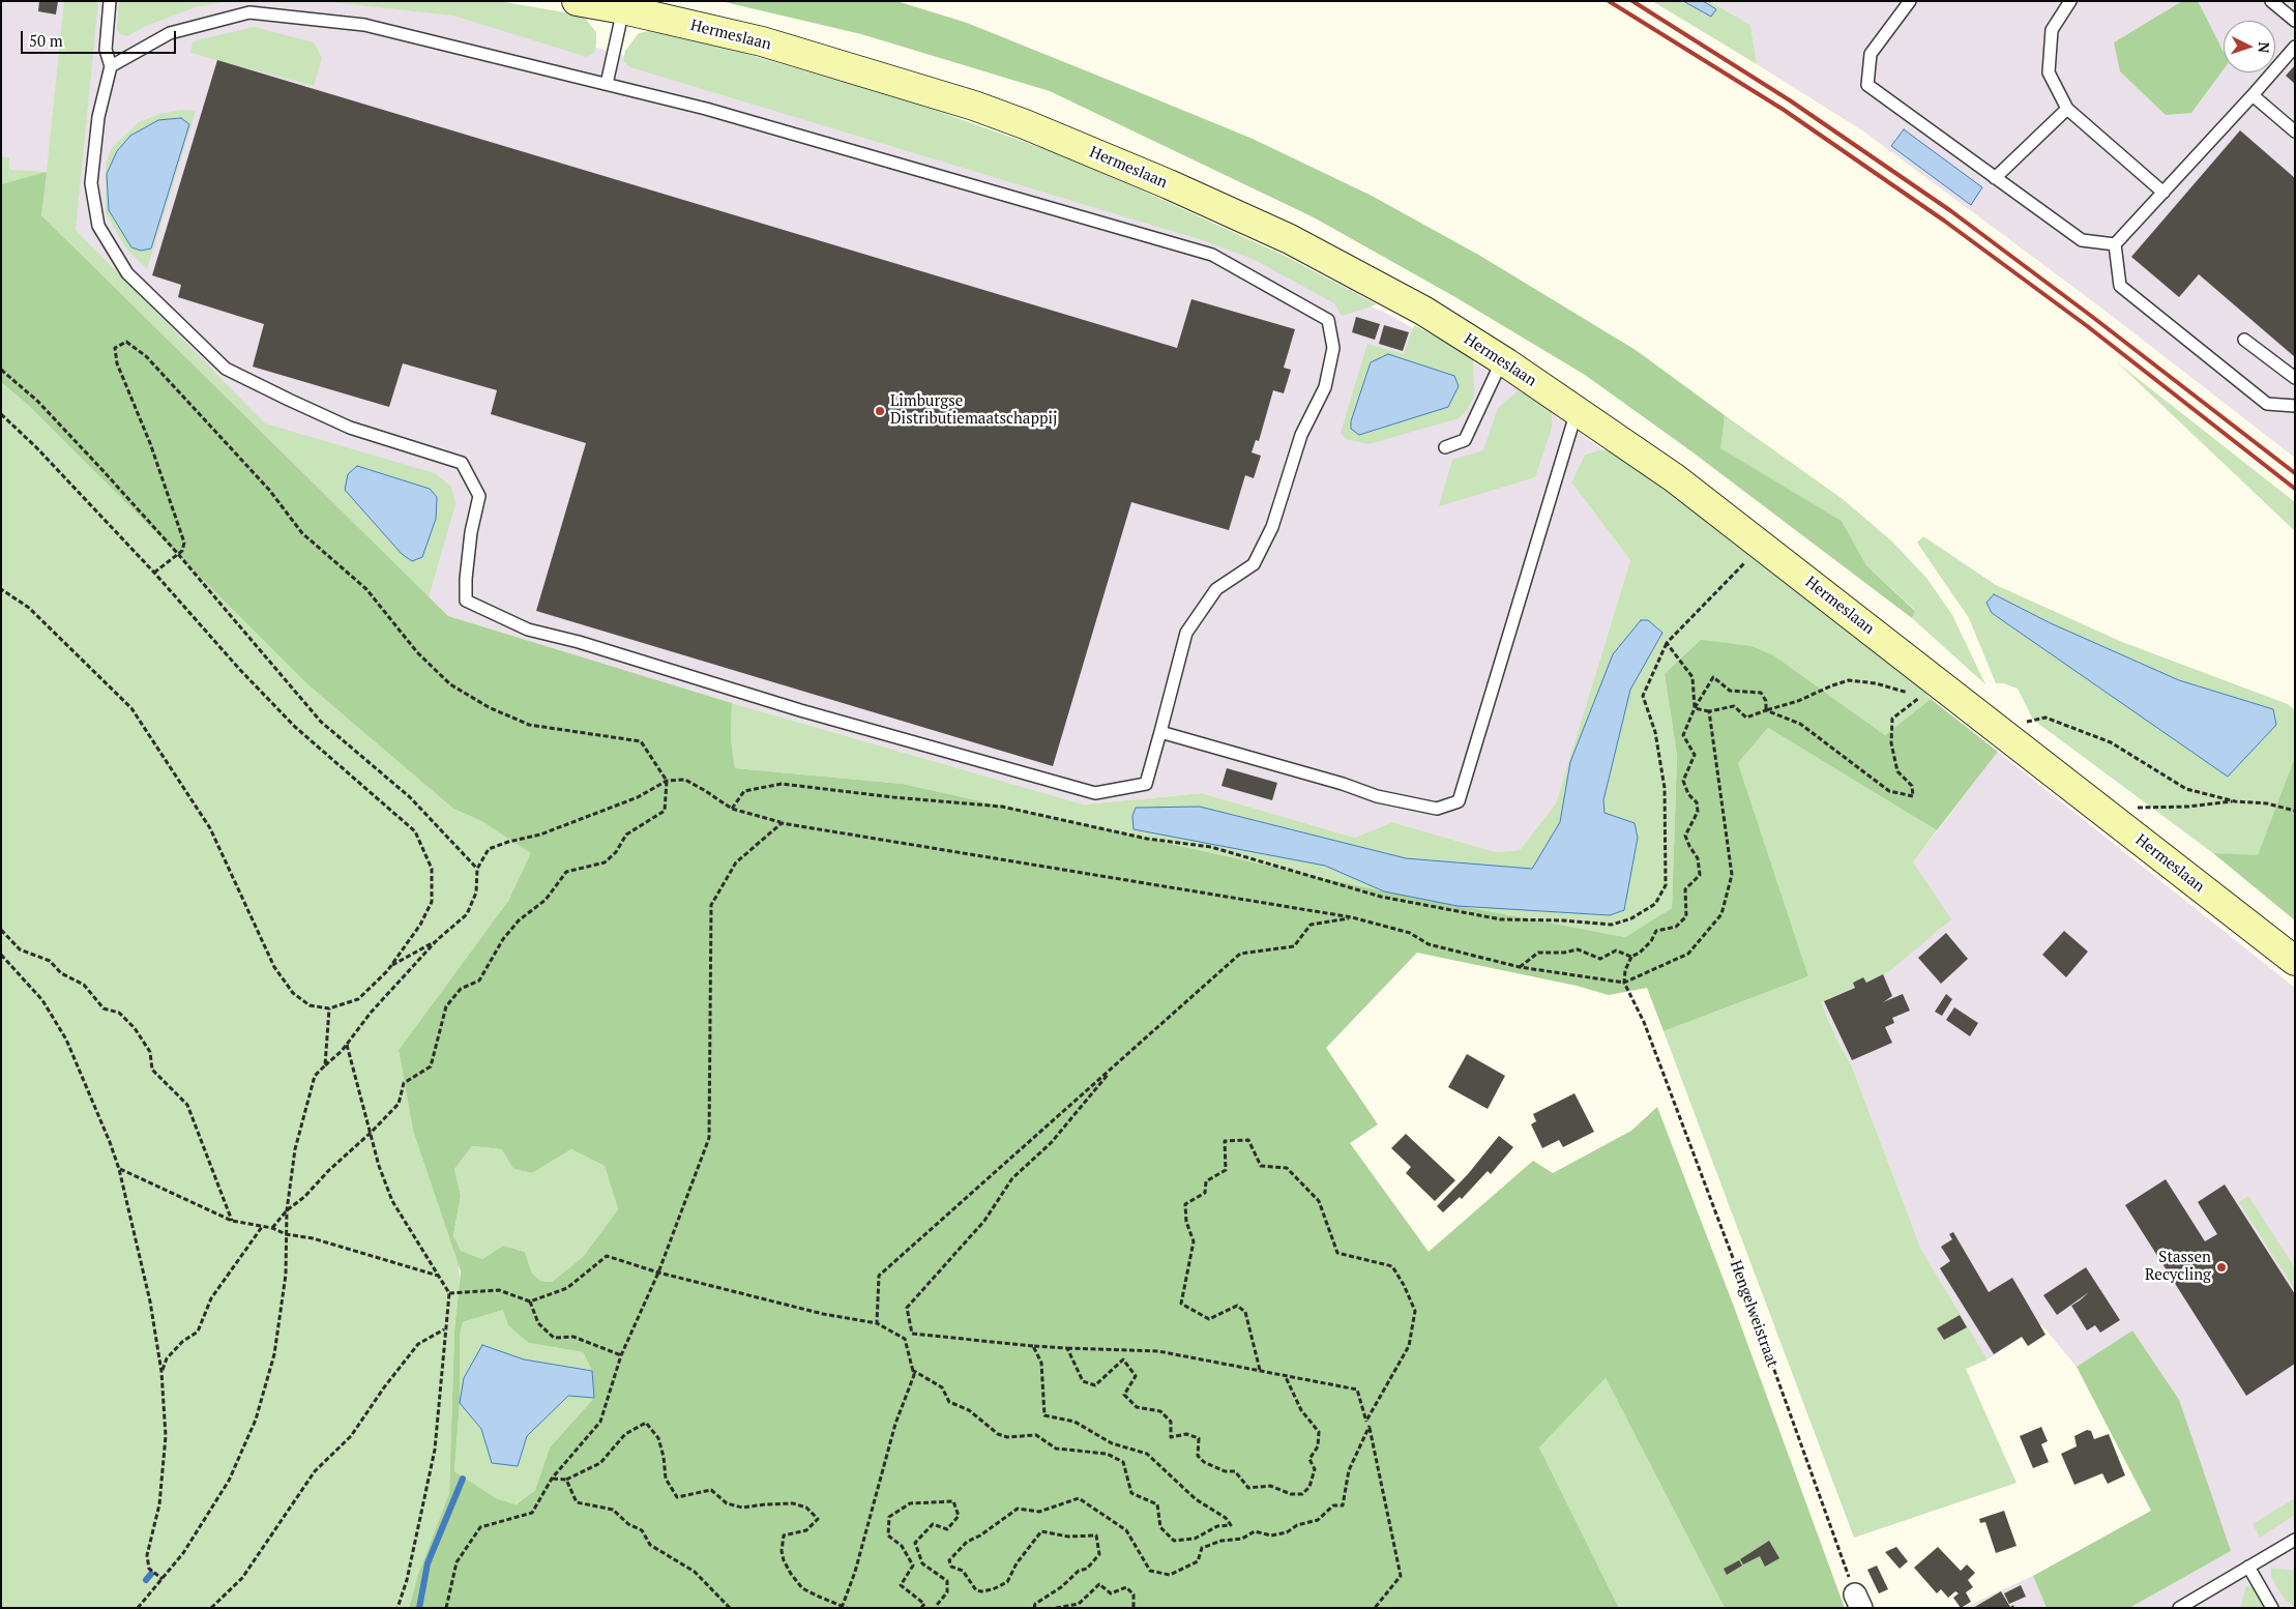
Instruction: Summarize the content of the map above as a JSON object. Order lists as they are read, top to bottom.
{
  "streets": {
    "street": ["Hermeslaan"],
    "path": ["Hengelweistraat"]
  },
  "places": ["Limburgse Distributiemaatschappij", "Stassen Recycling"],
  "scale_bar": "50 m",
  "north": "right"
}
